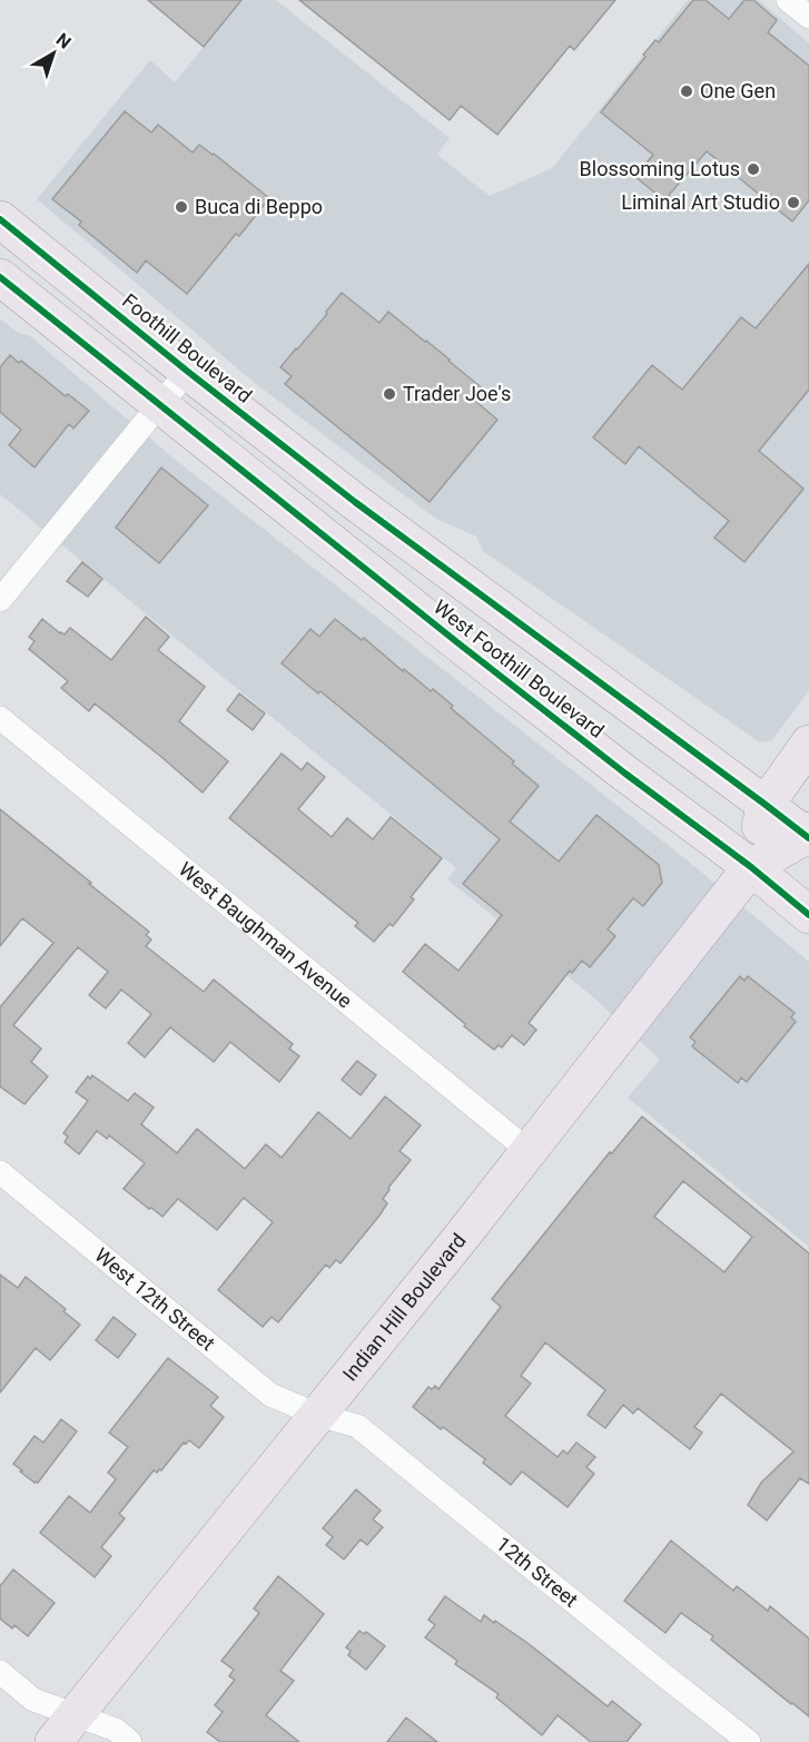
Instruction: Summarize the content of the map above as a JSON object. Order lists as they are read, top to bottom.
{
  "streets": {
    "main road": ["Foothill Boulevard", "West Foothill Boulevard", "Indian Hill Boulevard"],
    "street": ["West Baughman Avenue", "West 12th Street", "12th Street"]
  },
  "crossings": [
    ["Foothill Boulevard", "West Foothill Boulevard"],
    ["West Foothill Boulevard", "Indian Hill Boulevard"],
    ["West Baughman Avenue", "Indian Hill Boulevard"],
    ["West 12th Street", "Indian Hill Boulevard"],
    ["West 12th Street", "12th Street"],
    ["Indian Hill Boulevard", "12th Street"]
  ],
  "places": [
    "One Gen",
    "Blossoming Lotus",
    "Liminal Art Studio",
    "Buca di Beppo",
    "Trader Joe's"
  ],
  "north": "top right"
}
